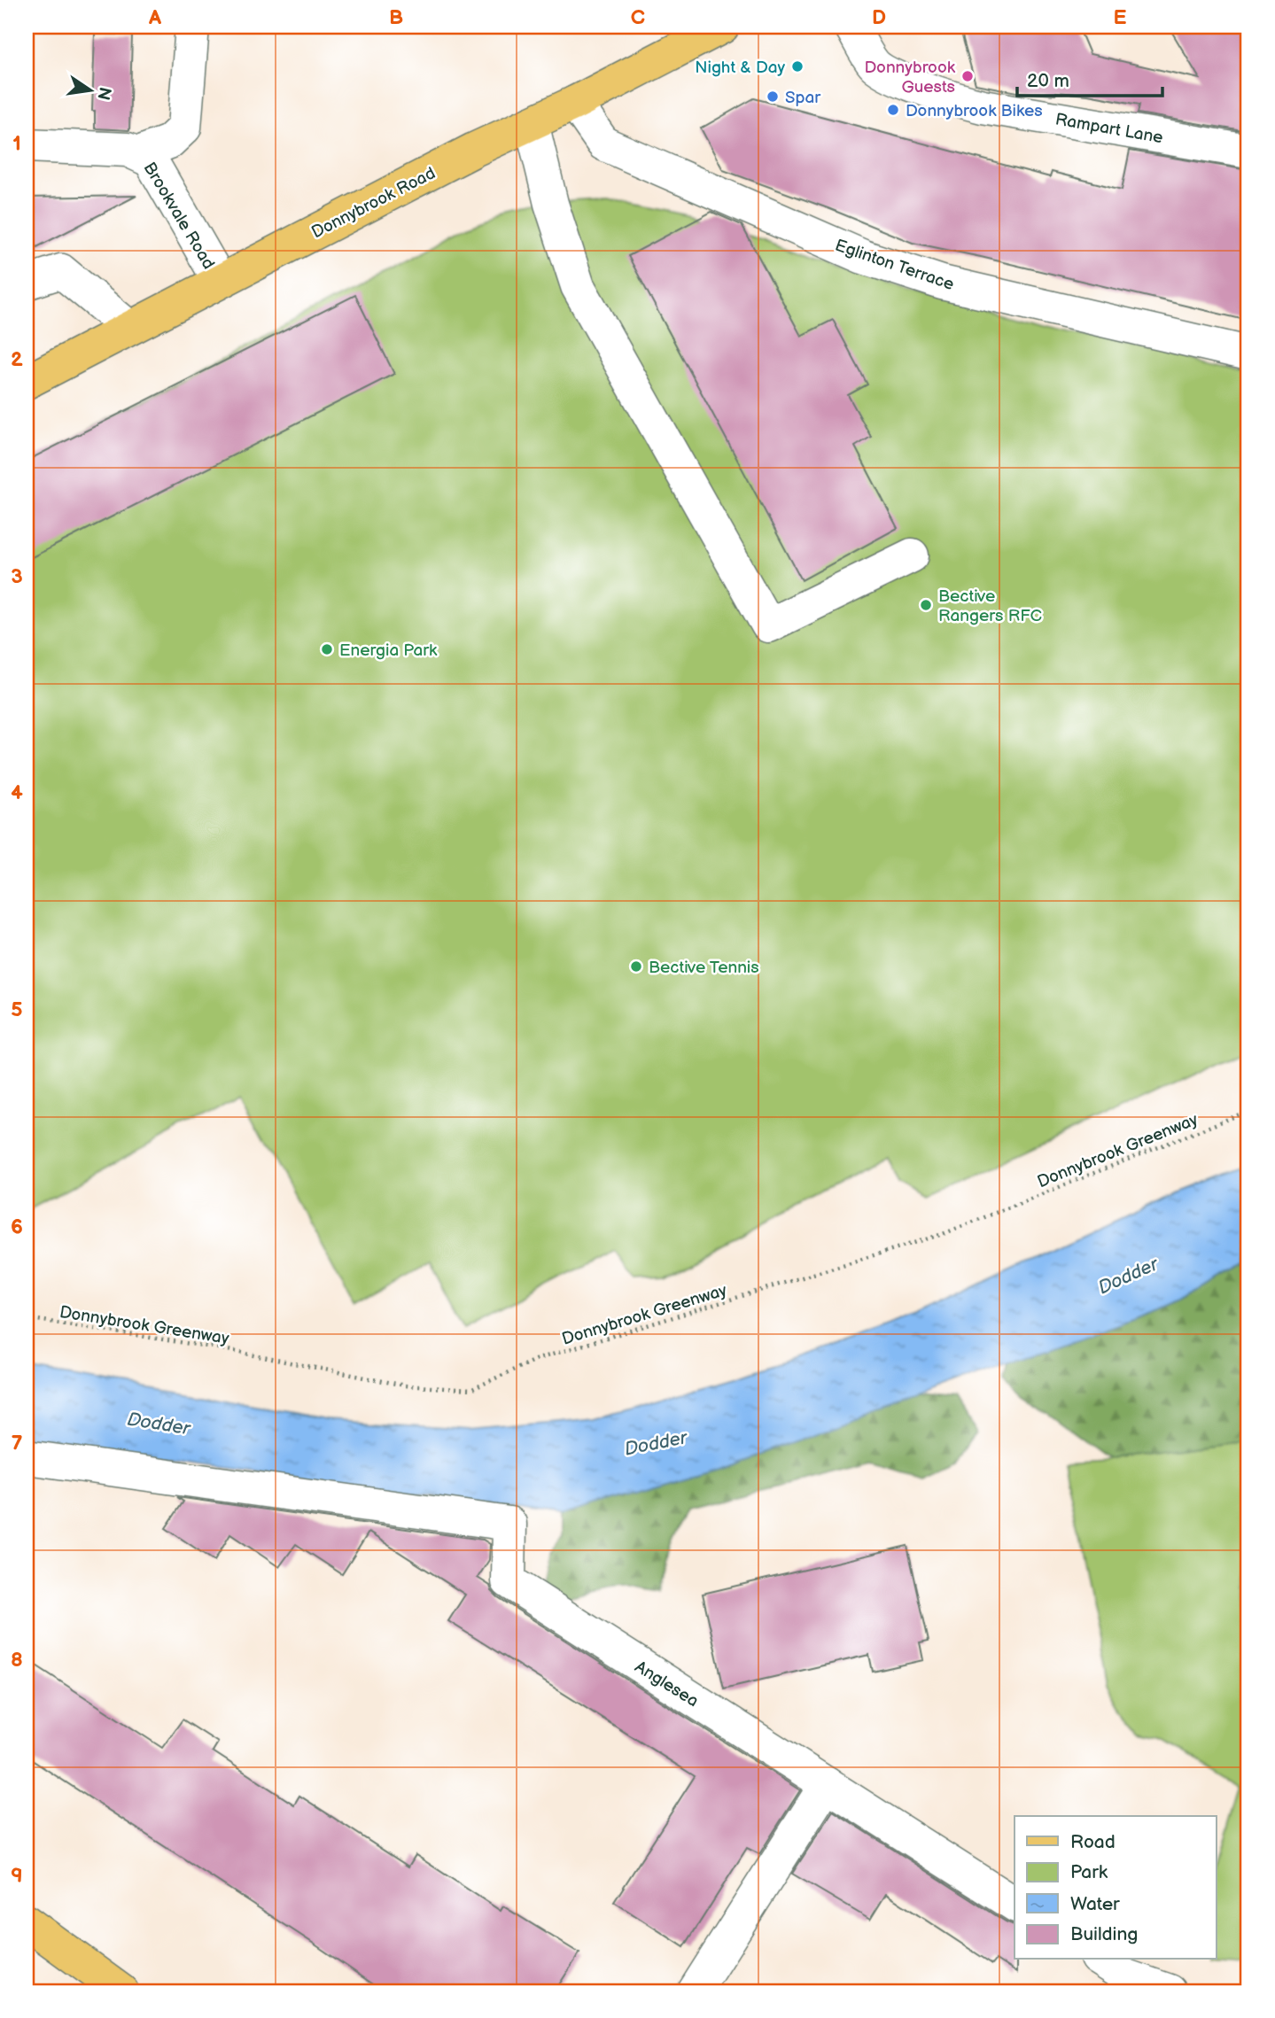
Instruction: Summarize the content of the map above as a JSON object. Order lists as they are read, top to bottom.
{
  "streets": {
    "main road": ["Donnybrook Road"],
    "street": [
      "Rampart Lane",
      "Brookvale Road",
      "Eglinton Terrace",
      "Anglesea"
    ],
    "path": ["Donnybrook Greenway"]
  },
  "crossings": [
    ["Donnybrook Road", "Brookvale Road"],
    ["Donnybrook Road", "Eglinton Terrace"]
  ],
  "water": ["Dodder"],
  "places": [
    "Night & Day",
    "Donnybrook Guests",
    "Spar",
    "Donnybrook Bikes",
    "Bective Rangers RFC",
    "Energia Park",
    "Bective Tennis"
  ],
  "legend": [
    "Road",
    "Park",
    "Water",
    "Building"
  ],
  "scale_bar": "20 m",
  "north": "right",
  "grid": {
    "columns": [
      "A",
      "B",
      "C",
      "D",
      "E"
    ],
    "rows": [
      "1",
      "2",
      "3",
      "4",
      "5",
      "6",
      "7",
      "8",
      "9"
    ]
  }
}
